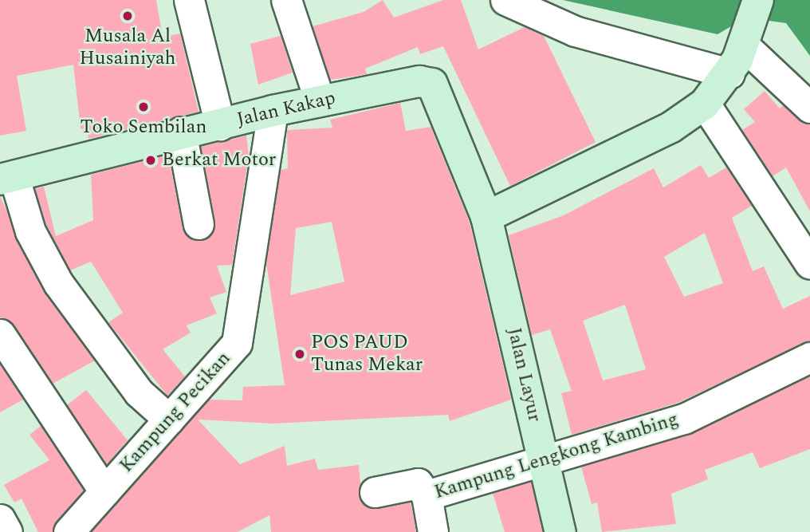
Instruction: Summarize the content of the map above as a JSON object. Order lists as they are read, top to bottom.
{
  "streets": {
    "street": [
      "Jalan Kakap",
      "Jalan Layur",
      "Kampung Pecikan",
      "Kampung Lengkong Kambing"
    ]
  },
  "crossings": [
    ["Jalan Kakap", "Jalan Layur"],
    ["Jalan Kakap", "Kampung Pecikan"],
    ["Jalan Layur", "Kampung Lengkong Kambing"]
  ],
  "places": [
    "Musala Al Husainiyah",
    "Toko Sembilan",
    "Berkat Motor",
    "POS PAUD Tunas Mekar"
  ]
}
